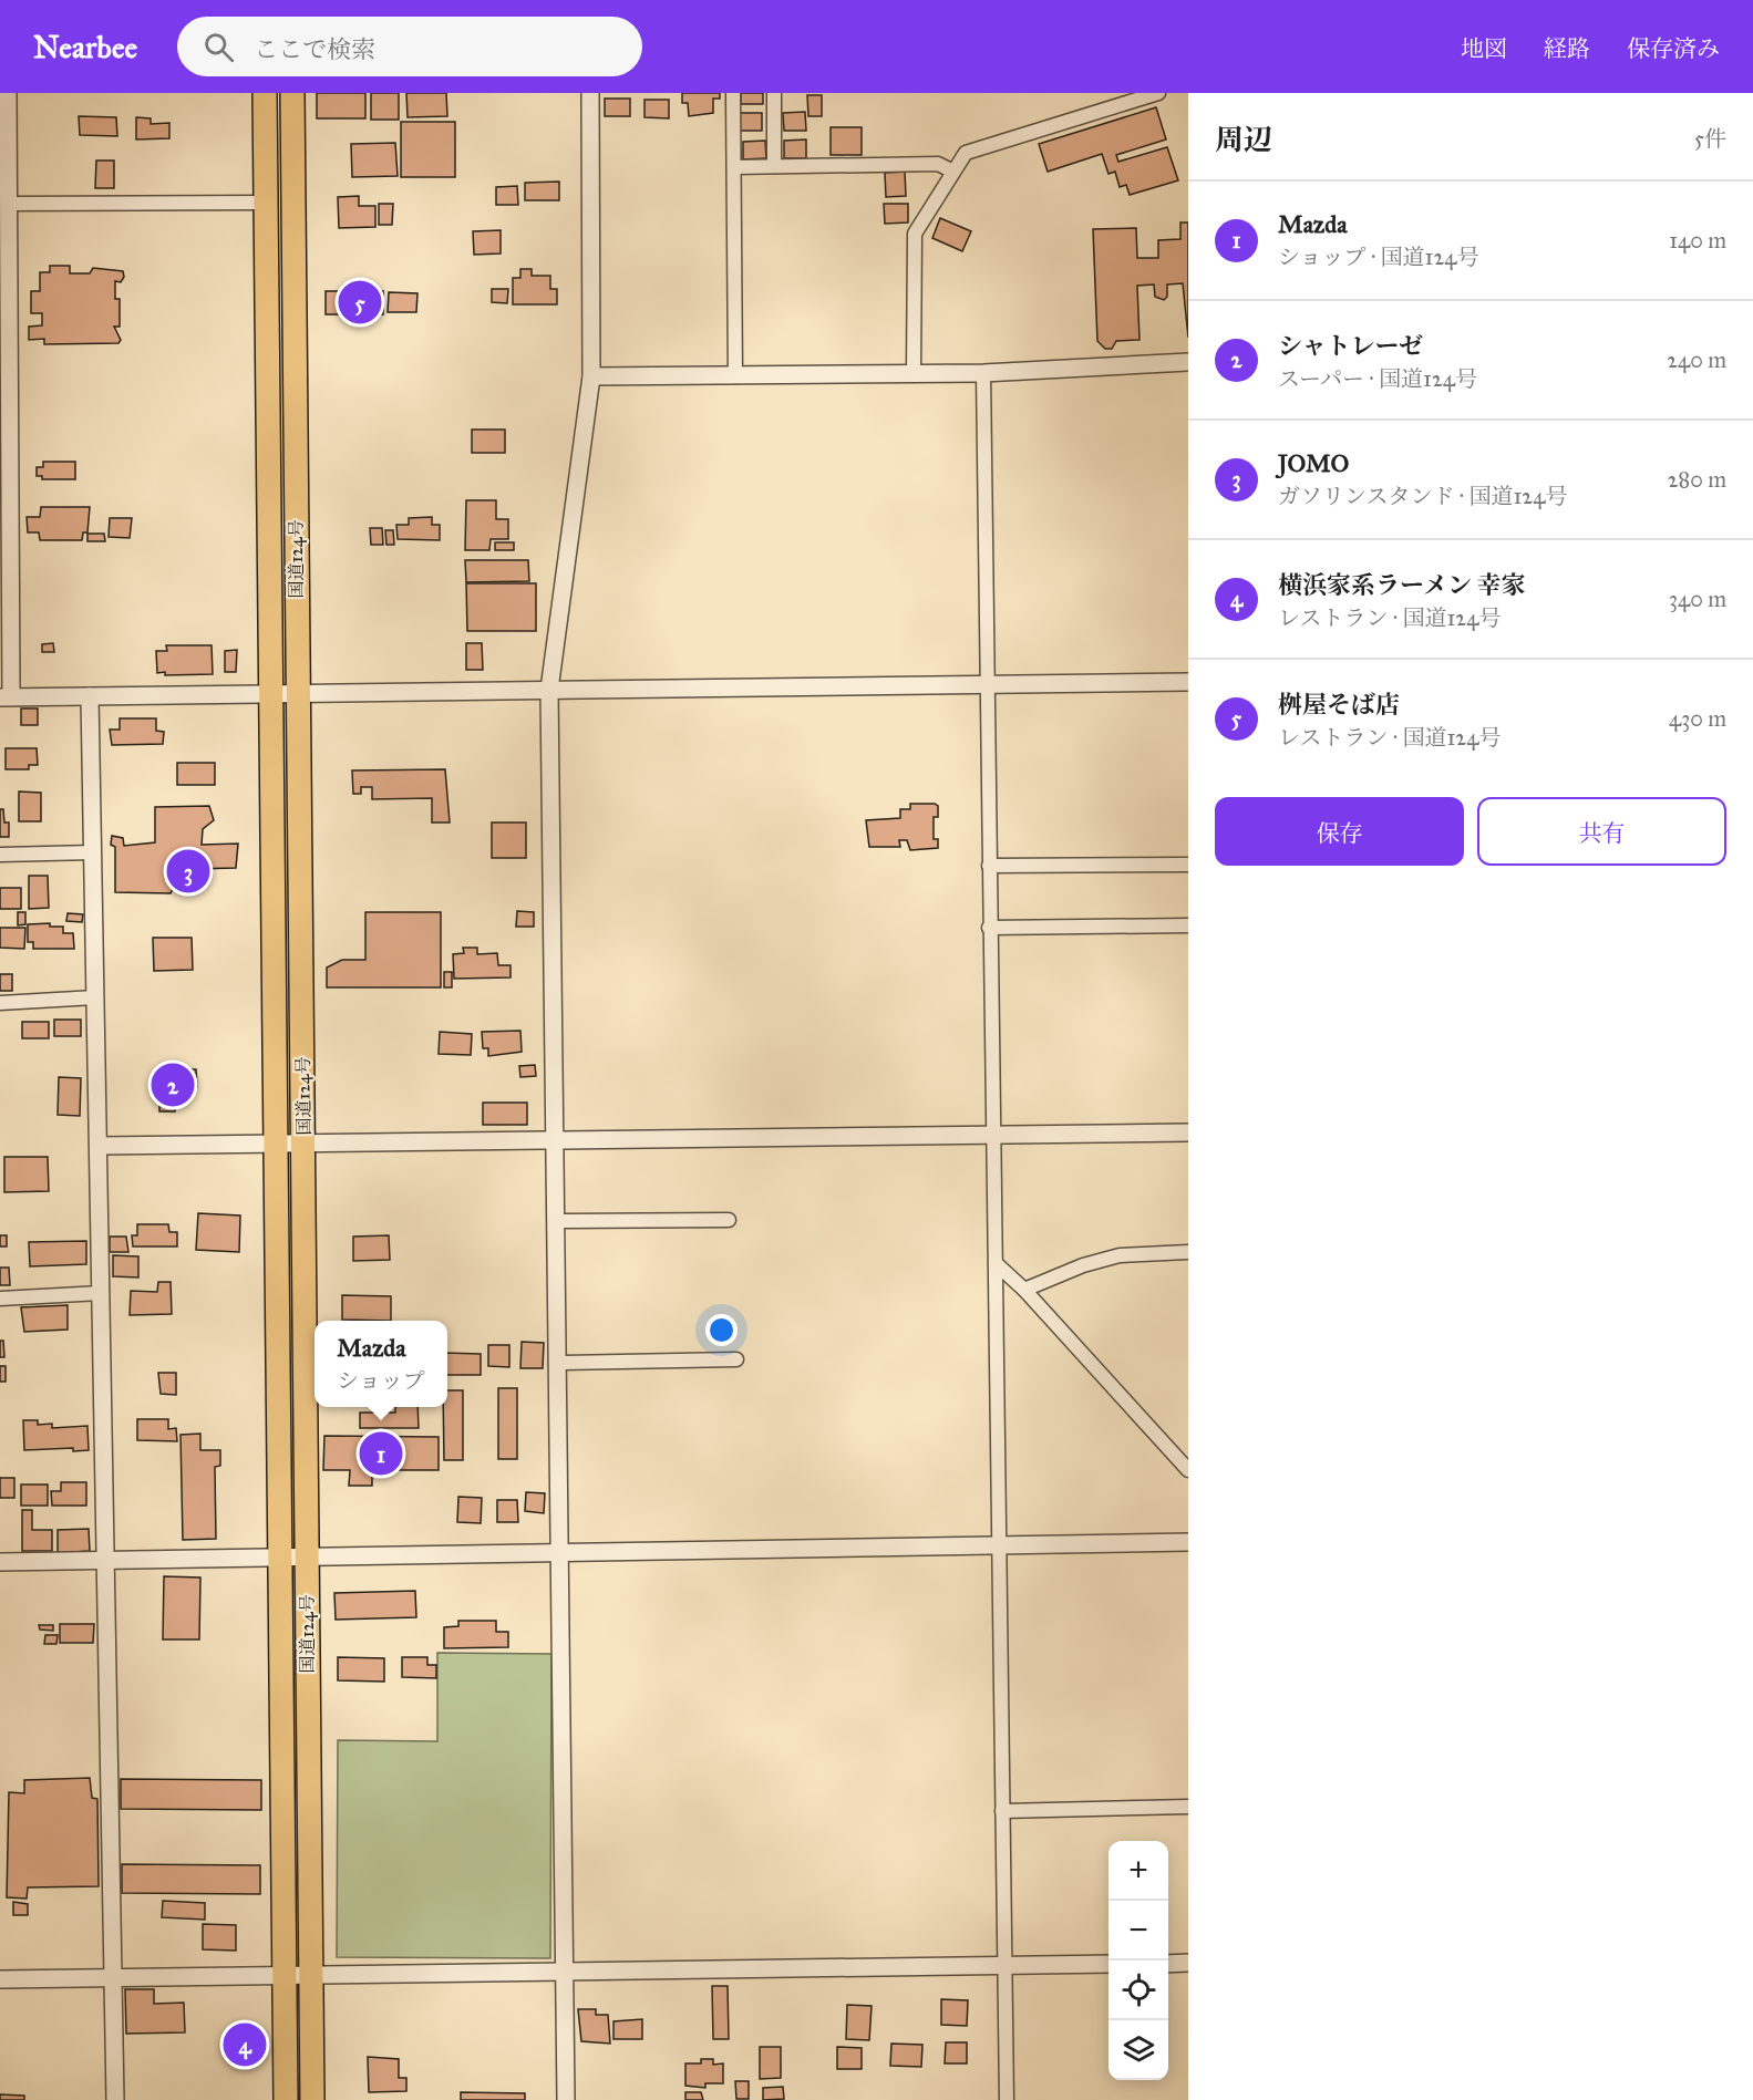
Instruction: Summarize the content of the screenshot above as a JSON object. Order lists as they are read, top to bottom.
{
  "streets": {
    "highway": ["国道124号"]
  },
  "page": {
    "header": "Nearbee",
    "search": "ここで検索",
    "nav": ["地図", "経路", "保存済み"],
    "heading": ["周辺", "5件"],
    "list": [
      {
        "mark": "1",
        "name": "Mazda",
        "note": "ショップ · 国道124号",
        "value": "140 m"
      },
      {
        "mark": "2",
        "name": "シャトレーゼ",
        "note": "スーパー · 国道124号",
        "value": "240 m"
      },
      {
        "mark": "3",
        "name": "JOMO",
        "note": "ガソリンスタンド · 国道124号",
        "value": "280 m"
      },
      {
        "mark": "4",
        "name": "横浜家系ラーメン 幸家",
        "note": "レストラン · 国道124号",
        "value": "340 m"
      },
      {
        "mark": "5",
        "name": "桝屋そば店",
        "note": "レストラン · 国道124号",
        "value": "430 m"
      }
    ],
    "pins": [
      "5",
      "3",
      "2",
      "1",
      "4"
    ],
    "buttons": ["保存", "共有"],
    "popup": ["Mazda", "ショップ"],
    "map_buttons": ["+", "−"]
  }
}
